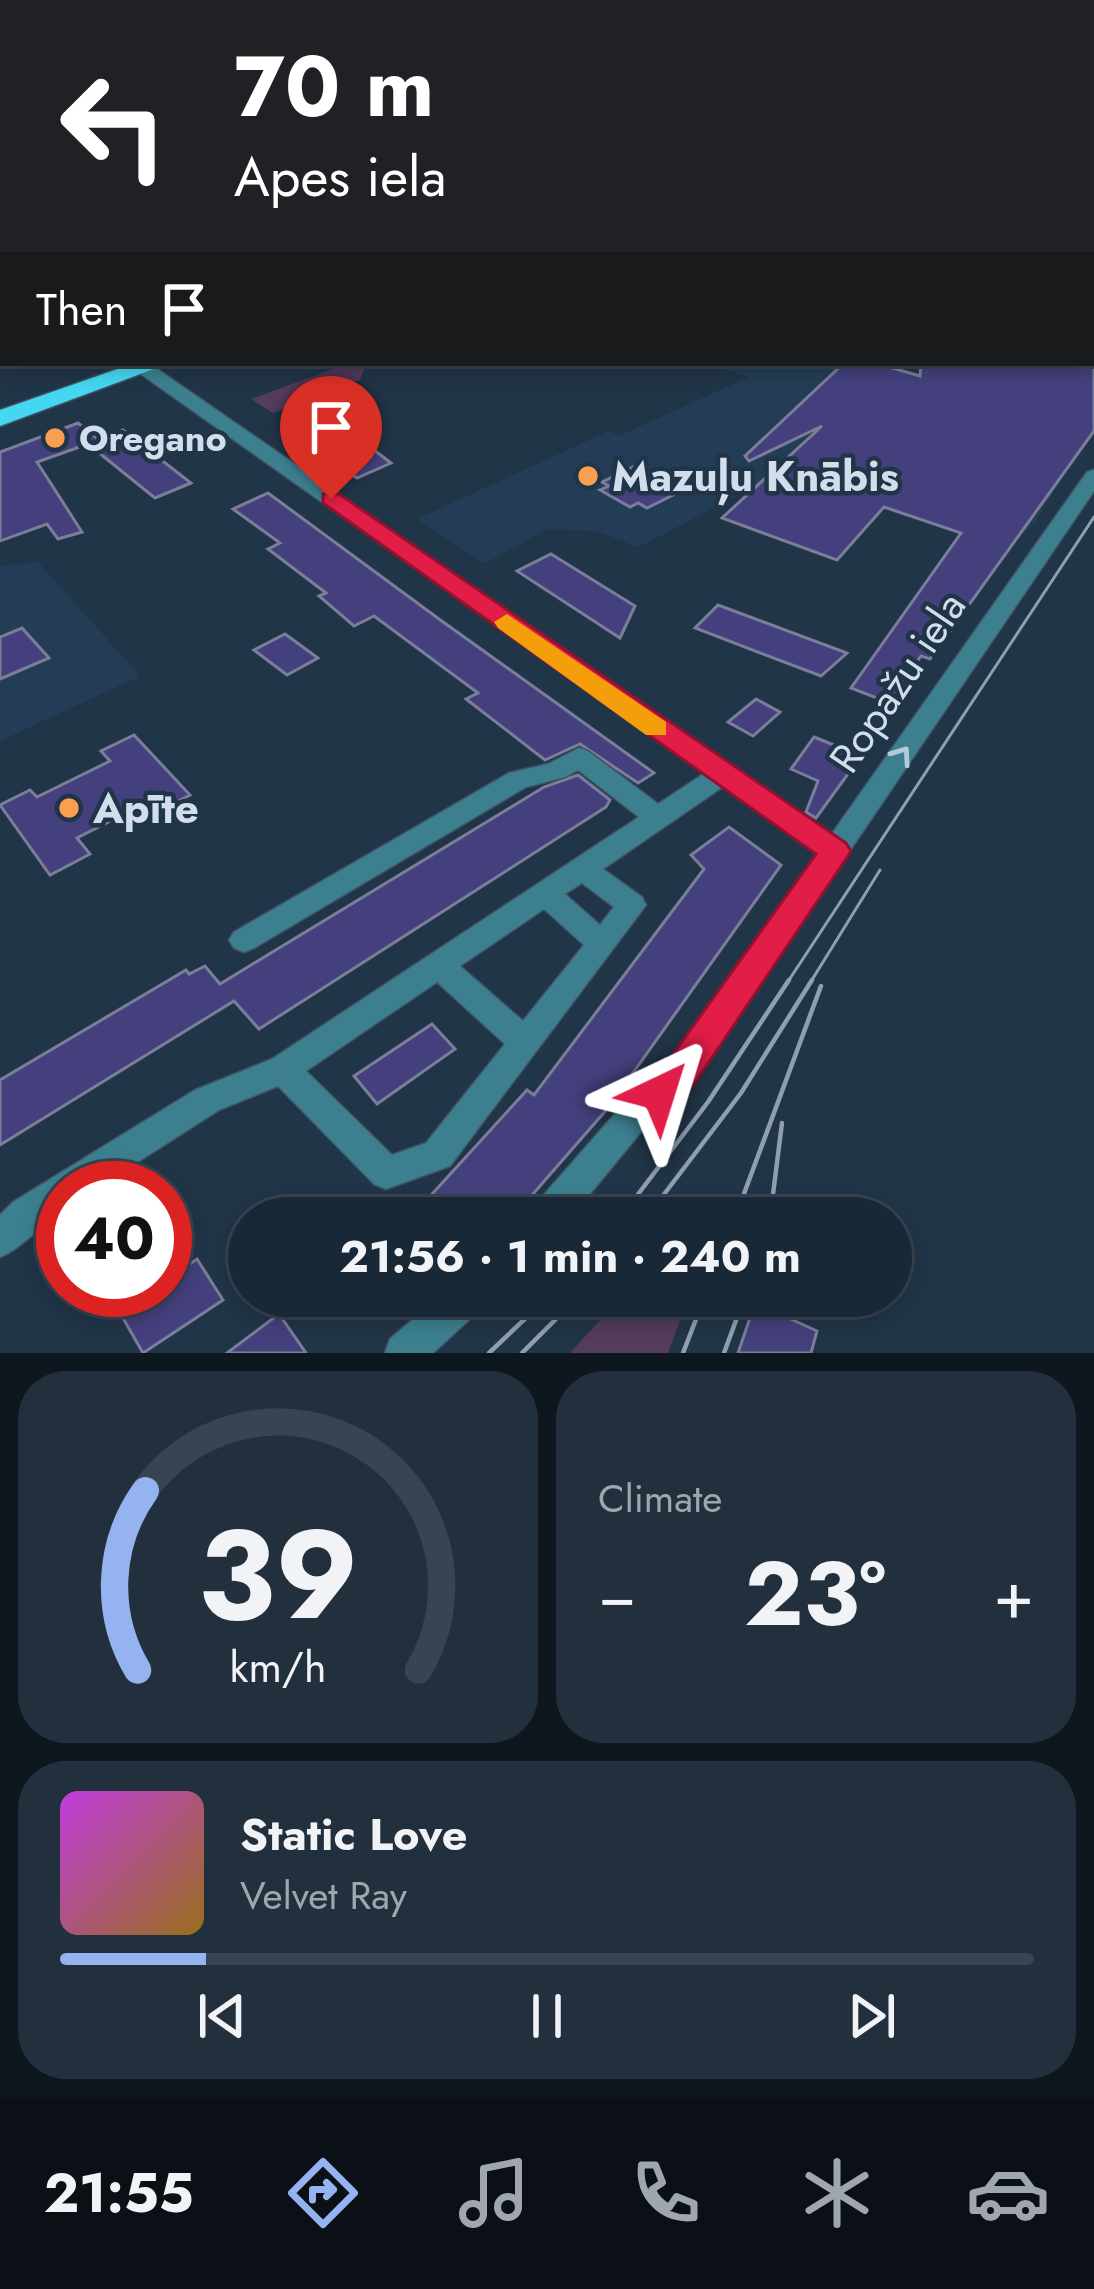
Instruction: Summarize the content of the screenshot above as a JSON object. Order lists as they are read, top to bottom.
{
  "streets": {
    "street": ["Ropažu iela"]
  },
  "one_way": ["Ropažu iela"],
  "places": ["Oregano", "Mazuļu Knābis", "Apīte"],
  "page": {
    "turn": ["70 m", "Apes iela"],
    "then": "Then",
    "limit": "40",
    "trip": "21:56 · 1 min · 240 m",
    "tile": "Climate",
    "heat": ["−", "23°", "+"],
    "song": ["Static Love", "Velvet Ray"],
    "tabs": "21:55",
    "gauge": ["39", "km/h"]
  }
}
